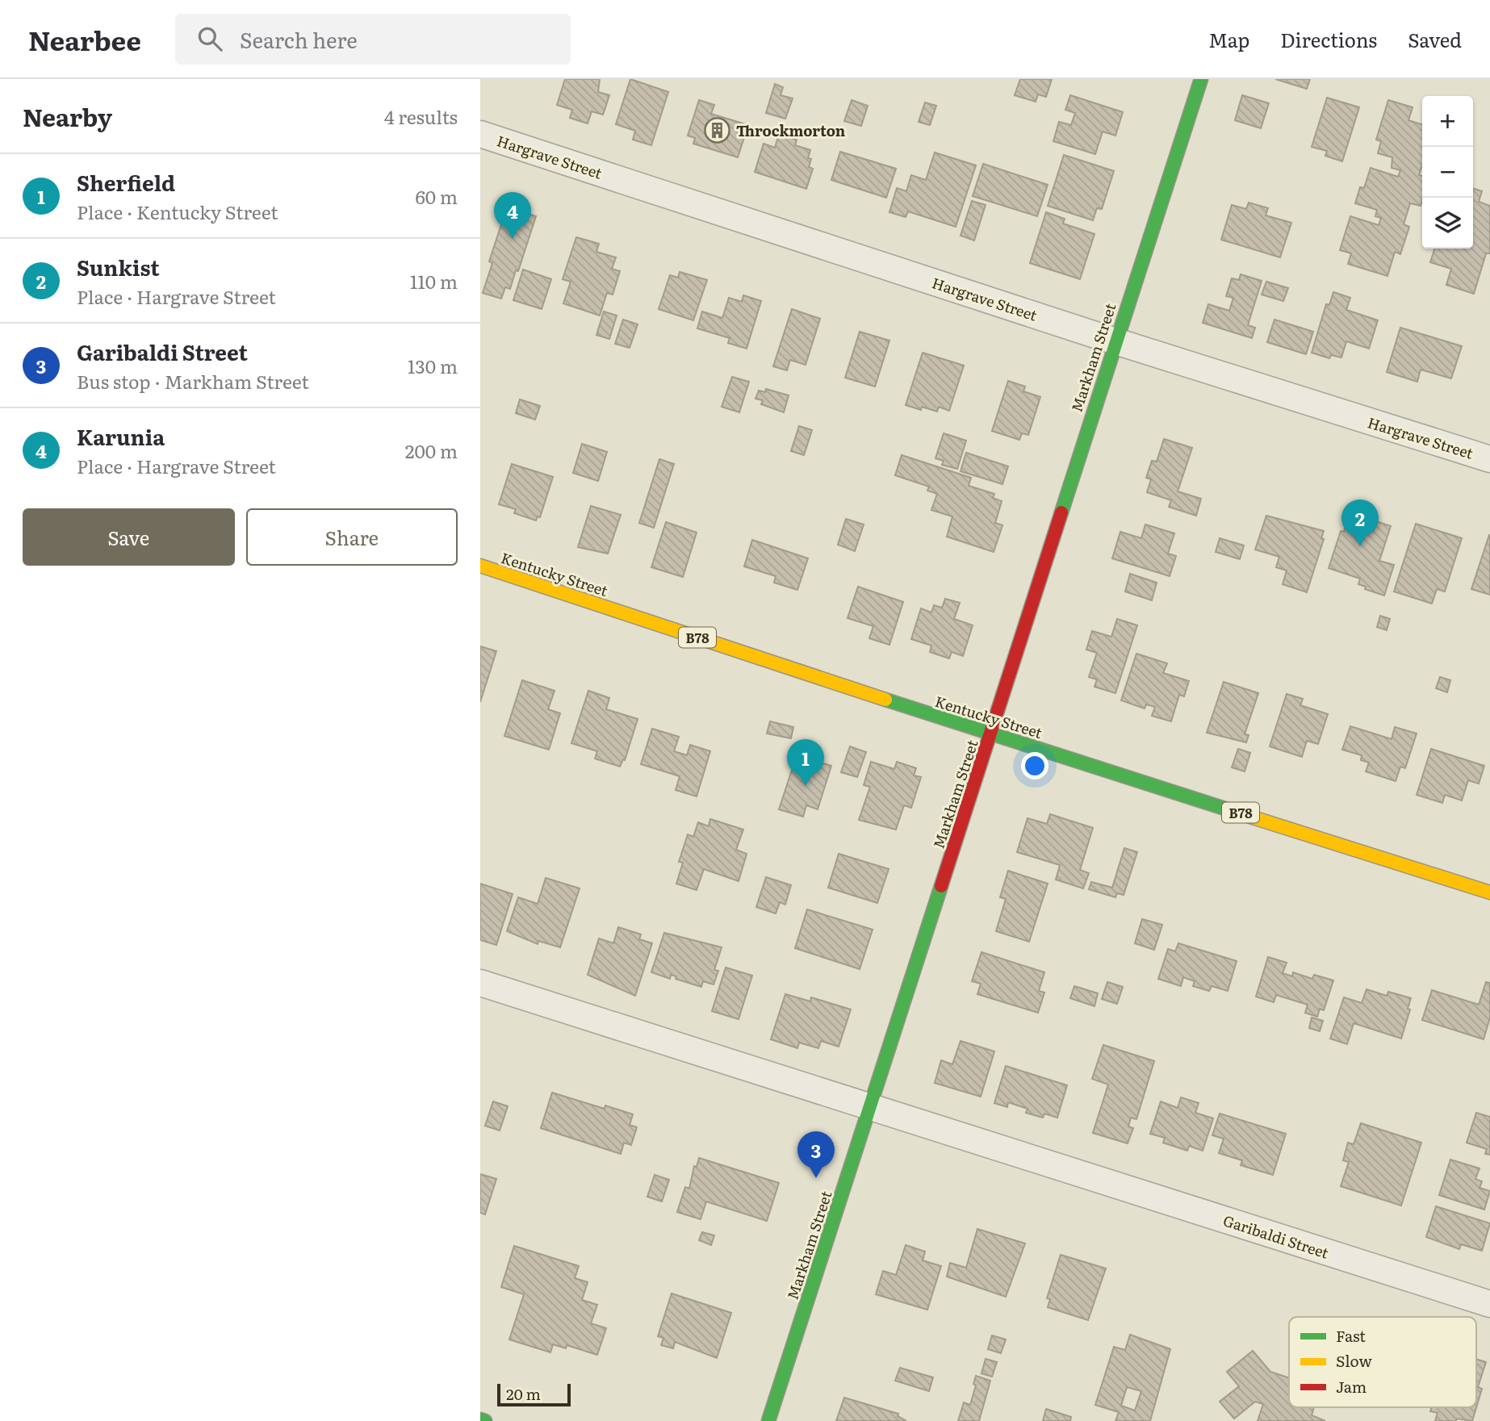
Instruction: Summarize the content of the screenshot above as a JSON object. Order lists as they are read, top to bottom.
{
  "streets": {
    "street": [
      "Hargrave Street",
      "Markham Street",
      "Kentucky Street",
      "B78",
      "Garibaldi Street"
    ]
  },
  "crossings": [
    ["Hargrave Street", "Markham Street"],
    ["Markham Street", "Kentucky Street"],
    ["Markham Street", "Garibaldi Street"]
  ],
  "places": {
    "building": ["Throckmorton"]
  },
  "legend": ["Fast", "Slow", "Jam"],
  "scale_bar": "20 m",
  "page": {
    "header": "Nearbee",
    "search": "Search here",
    "nav": ["Map", "Directions", "Saved"],
    "heading": ["Nearby", "4 results"],
    "map_buttons": ["+", "−"],
    "list": [
      {
        "mark": "1",
        "name": "Sherfield",
        "note": "Place · Kentucky Street",
        "value": "60 m"
      },
      {
        "mark": "2",
        "name": "Sunkist",
        "note": "Place · Hargrave Street",
        "value": "110 m"
      },
      {
        "mark": "3",
        "name": "Garibaldi Street",
        "note": "Bus stop · Markham Street",
        "value": "130 m"
      },
      {
        "mark": "4",
        "name": "Karunia",
        "note": "Place · Hargrave Street",
        "value": "200 m"
      }
    ],
    "pins": [
      "4",
      "2",
      "1",
      "3"
    ],
    "buttons": ["Save", "Share"],
    "scale": "20 m"
  }
}
